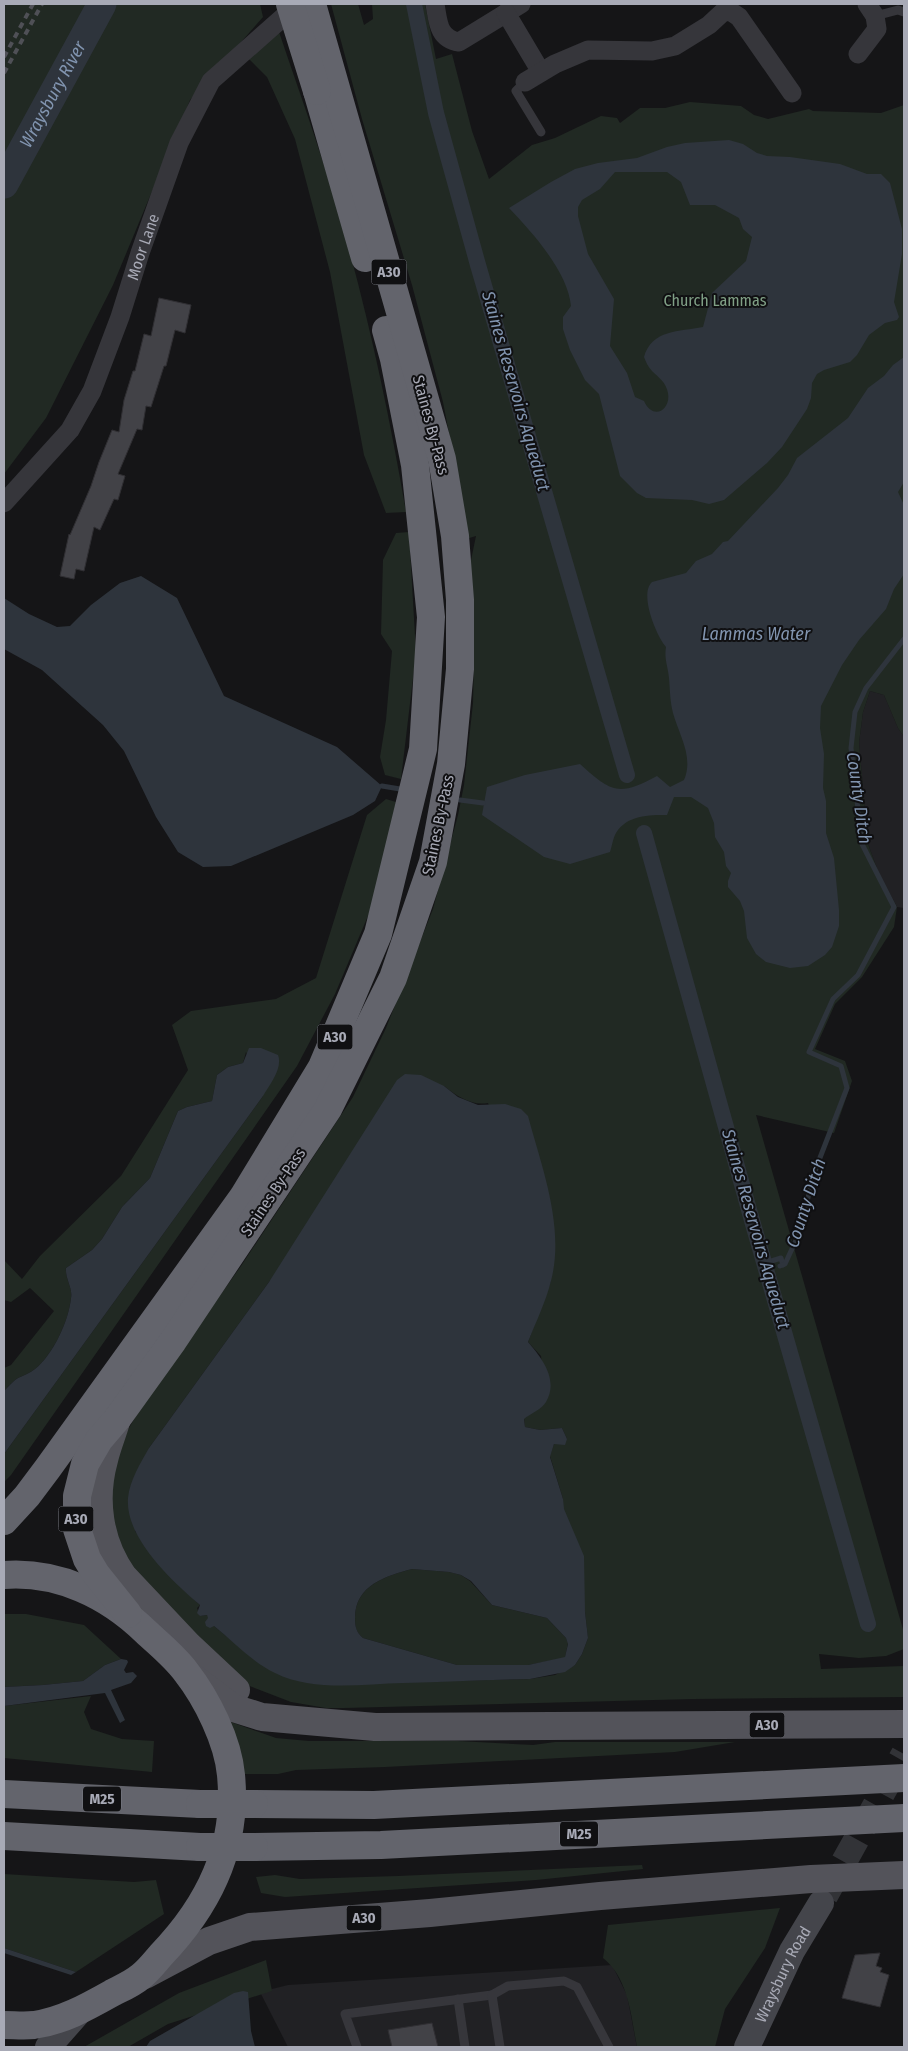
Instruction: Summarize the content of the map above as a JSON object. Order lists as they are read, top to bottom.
{
  "streets": {
    "highway": ["A30", "Staines By-Pass", "M25"],
    "main road": ["Wraysbury Road"],
    "street": ["Moor Lane"]
  },
  "crossings": [
    ["A30", "Staines By-Pass"]
  ],
  "water": [
    "Wraysbury River",
    "Staines Reservoirs Aqueduct",
    "Lammas Water",
    "County Ditch"
  ],
  "parks": ["Church Lammas"]
}
